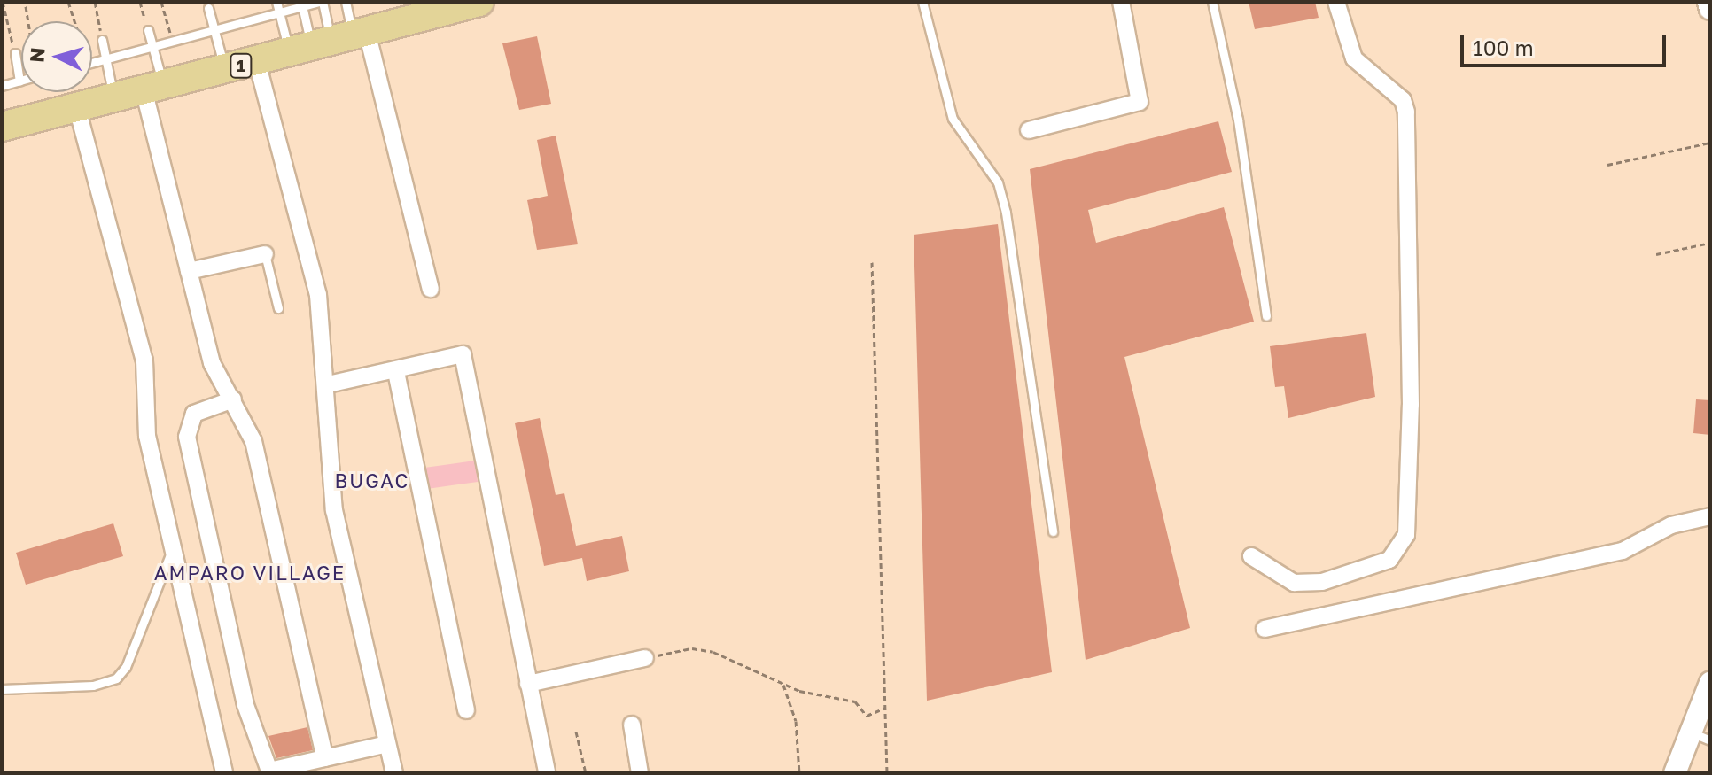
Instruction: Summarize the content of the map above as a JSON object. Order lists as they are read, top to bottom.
{
  "streets": {
    "highway": ["1"]
  },
  "districts": ["BUGAC", "AMPARO VILLAGE"],
  "scale_bar": "100 m",
  "north": "left"
}
